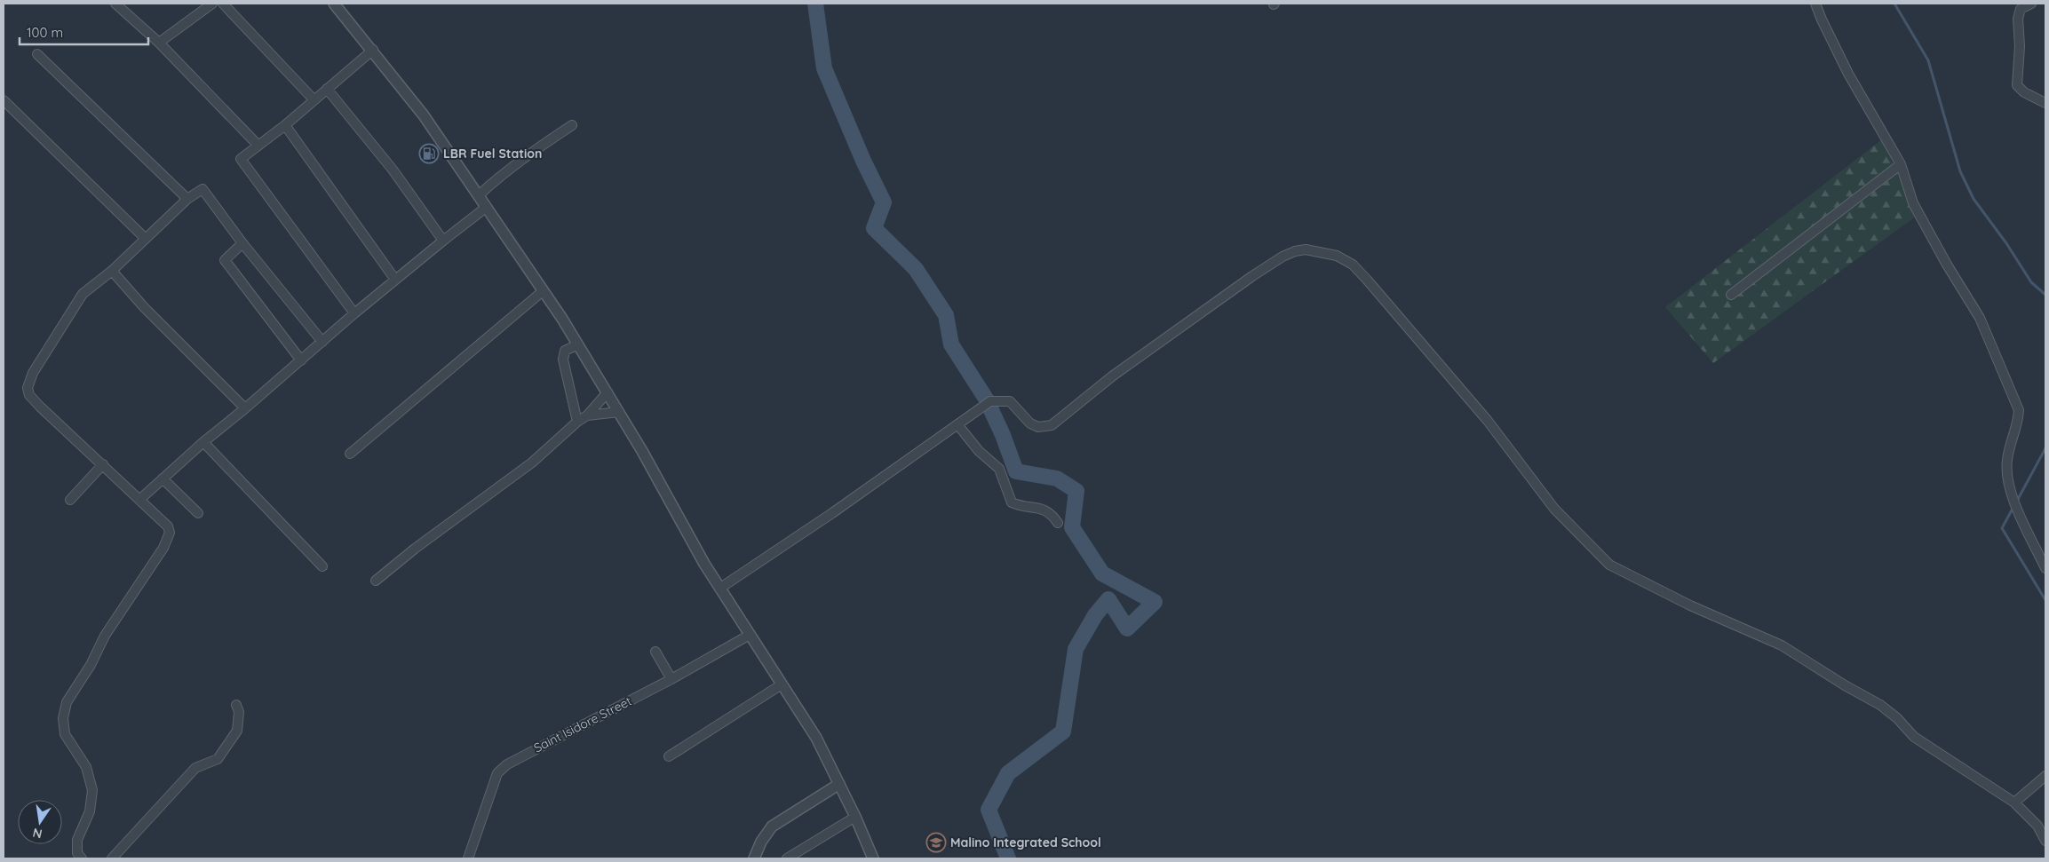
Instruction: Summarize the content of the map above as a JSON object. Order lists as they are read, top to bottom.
{
  "streets": {
    "street": ["Saint Isidore Street"]
  },
  "places": {
    "fuel station": ["LBR Fuel Station"],
    "school or university": ["Malino Integrated School"]
  },
  "scale_bar": "100 m",
  "north": "bottom"
}
